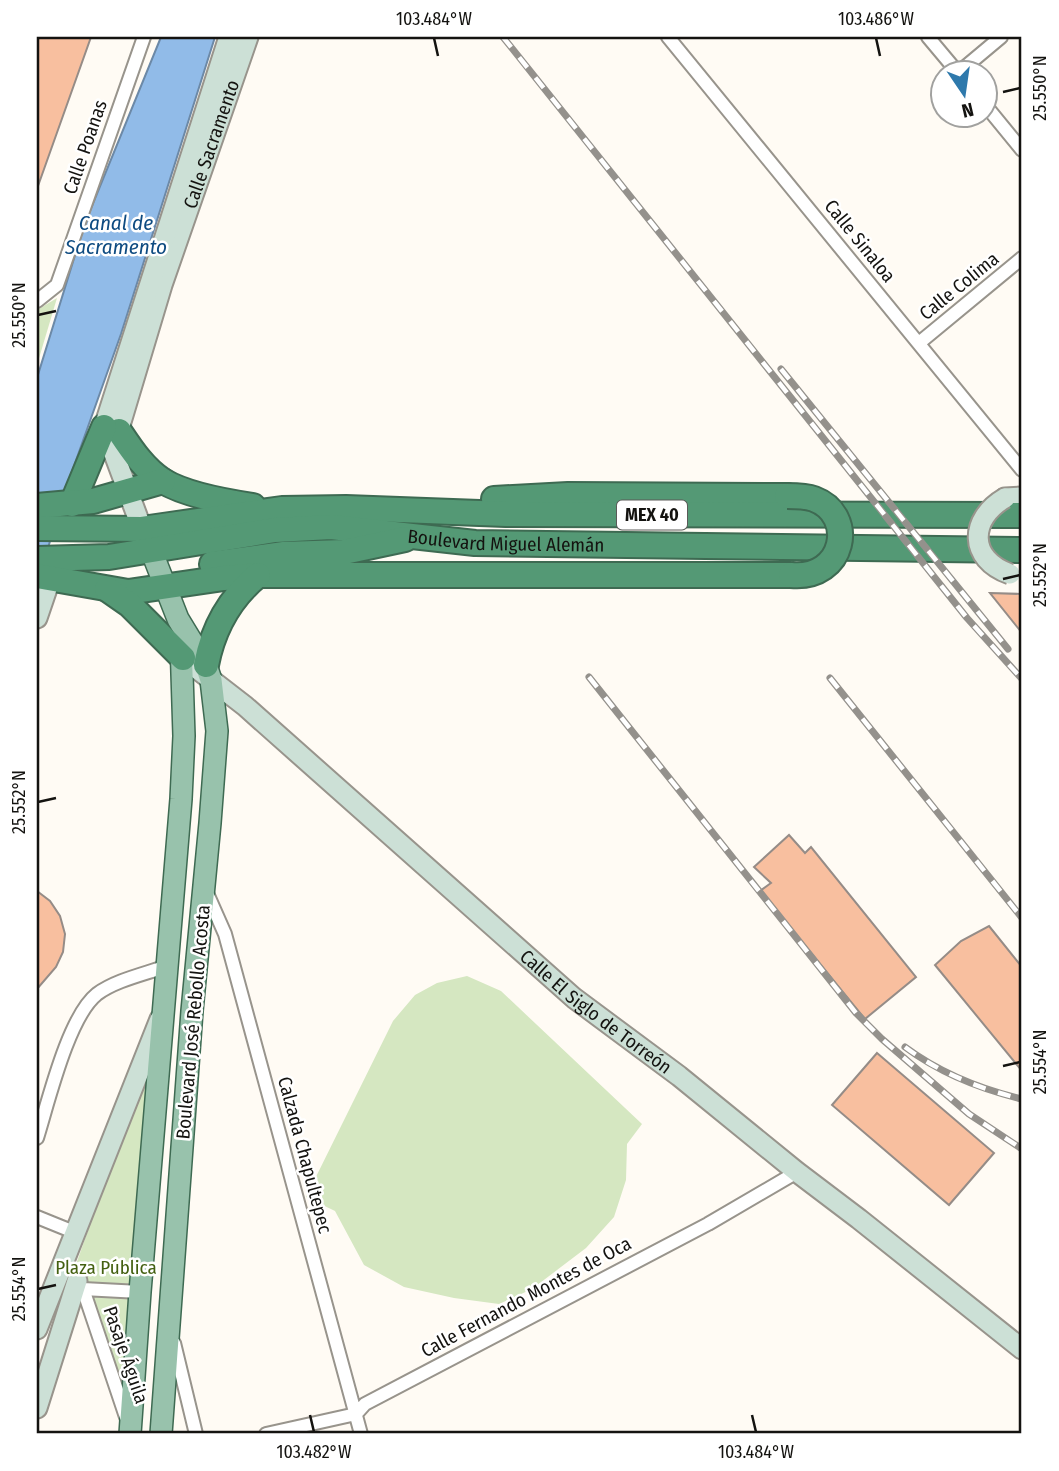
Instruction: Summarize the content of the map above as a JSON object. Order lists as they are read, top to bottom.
{
  "streets": {
    "highway": ["MEX 40", "Boulevard Miguel Alemán"],
    "main road": ["Boulevard José Rebollo Acosta"],
    "street": [
      "Calle Sacramento",
      "Calle Poanas",
      "Calle Sinaloa",
      "Calle Colima",
      "Calle El Siglo de Torreón",
      "Calzada Chapultepec",
      "Calle Fernando Montes de Oca",
      "Pasaje Águila"
    ]
  },
  "crossings": [
    ["Calle Sinaloa", "Calle Colima"],
    ["Boulevard Miguel Alemán", "Boulevard José Rebollo Acosta"],
    ["Calle El Siglo de Torreón", "Boulevard José Rebollo Acosta"],
    ["Calle El Siglo de Torreón", "Calle Fernando Montes de Oca"],
    ["Boulevard José Rebollo Acosta", "Calzada Chapultepec"],
    ["Boulevard José Rebollo Acosta", "Pasaje Águila"],
    ["Calzada Chapultepec", "Calle Fernando Montes de Oca"]
  ],
  "water": ["Canal de Sacramento"],
  "parks": ["Plaza Pública"],
  "north": "bottom",
  "coordinates": [
    "103.484°W",
    "103.486°W",
    "25.550°N",
    "25.552°N",
    "25.554°N",
    "103.482°W"
  ]
}
